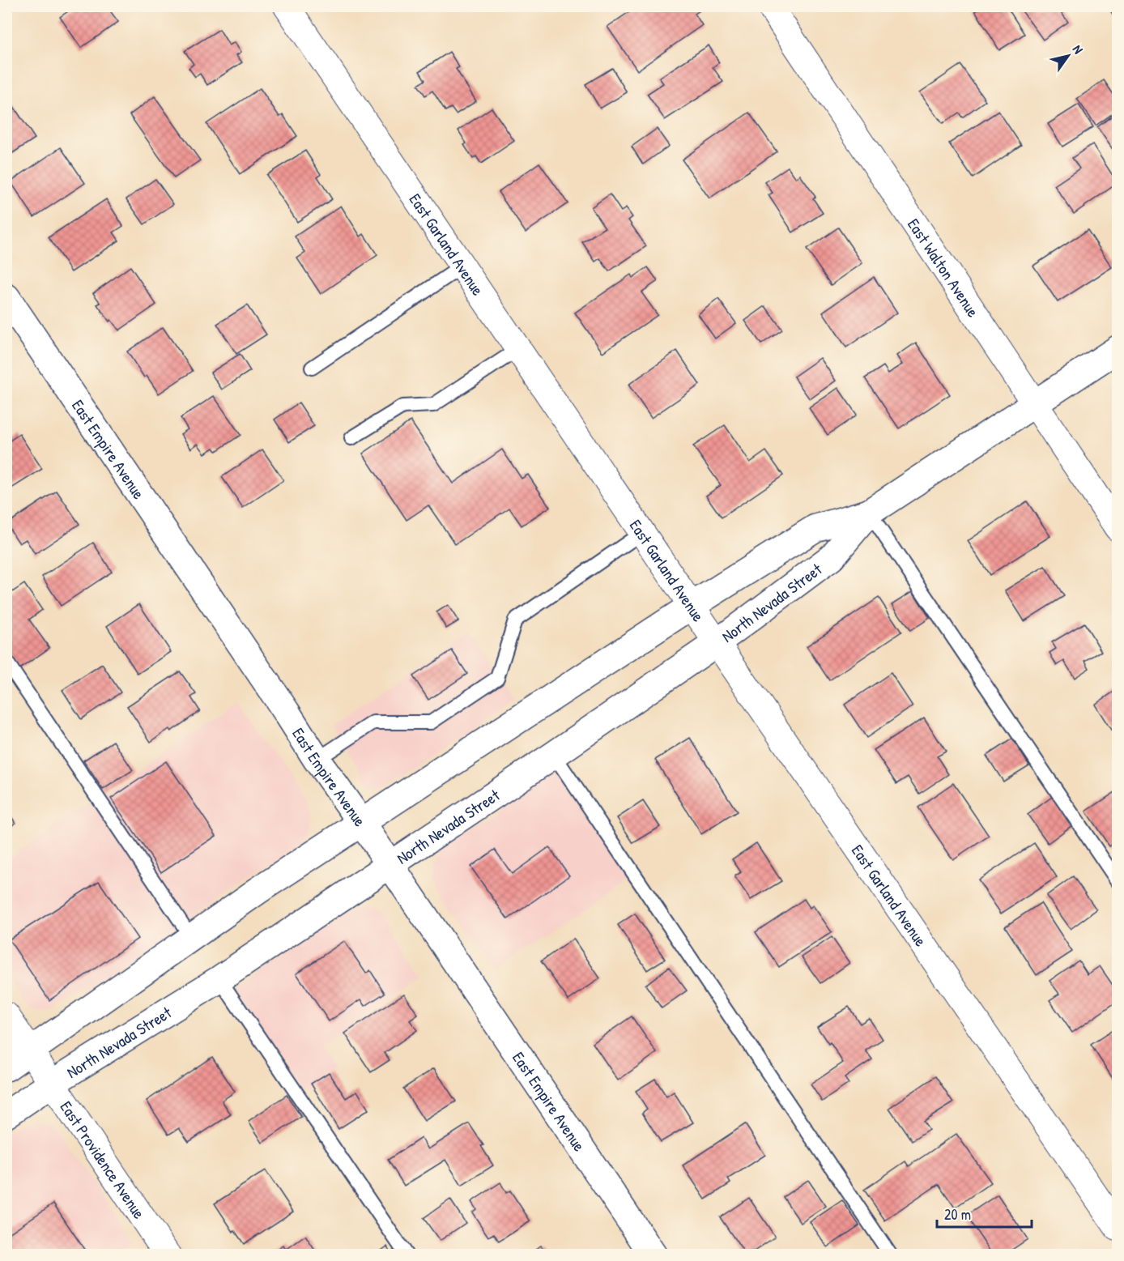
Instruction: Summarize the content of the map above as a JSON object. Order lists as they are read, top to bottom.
{
  "streets": {
    "main road": ["East Empire Avenue", "North Nevada Street"],
    "street": ["East Garland Avenue", "East Walton Avenue", "East Providence Avenue"]
  },
  "crossings": [
    ["East Garland Avenue", "North Nevada Street"],
    ["East Walton Avenue", "North Nevada Street"],
    ["East Empire Avenue", "North Nevada Street"],
    ["North Nevada Street", "East Providence Avenue"]
  ],
  "scale_bar": "20 m",
  "north": "top right"
}
